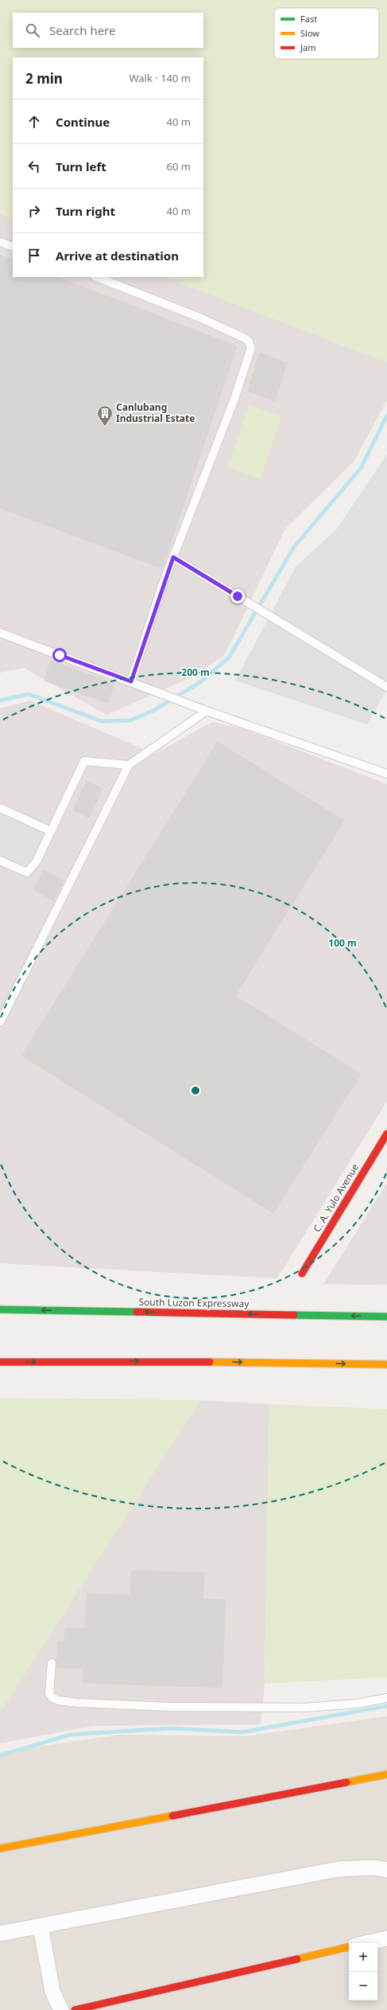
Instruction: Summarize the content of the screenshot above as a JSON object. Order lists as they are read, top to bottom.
{
  "streets": {
    "main road": ["C. A. Yulo Avenue", "South Luzon Expressway"]
  },
  "places": {
    "building": ["Canlubang Industrial Estate"]
  },
  "legend": ["Fast", "Slow", "Jam"],
  "page": {
    "search": "Search here",
    "heading": ["2 min", "Walk · 140 m"],
    "list": [
      ["Continue", "40 m"],
      ["Turn left", "60 m"],
      ["Turn right", "40 m"],
      "Arrive at destination"
    ],
    "map_buttons": ["+", "−"]
  },
  "rings": ["200 m", "100 m"]
}
